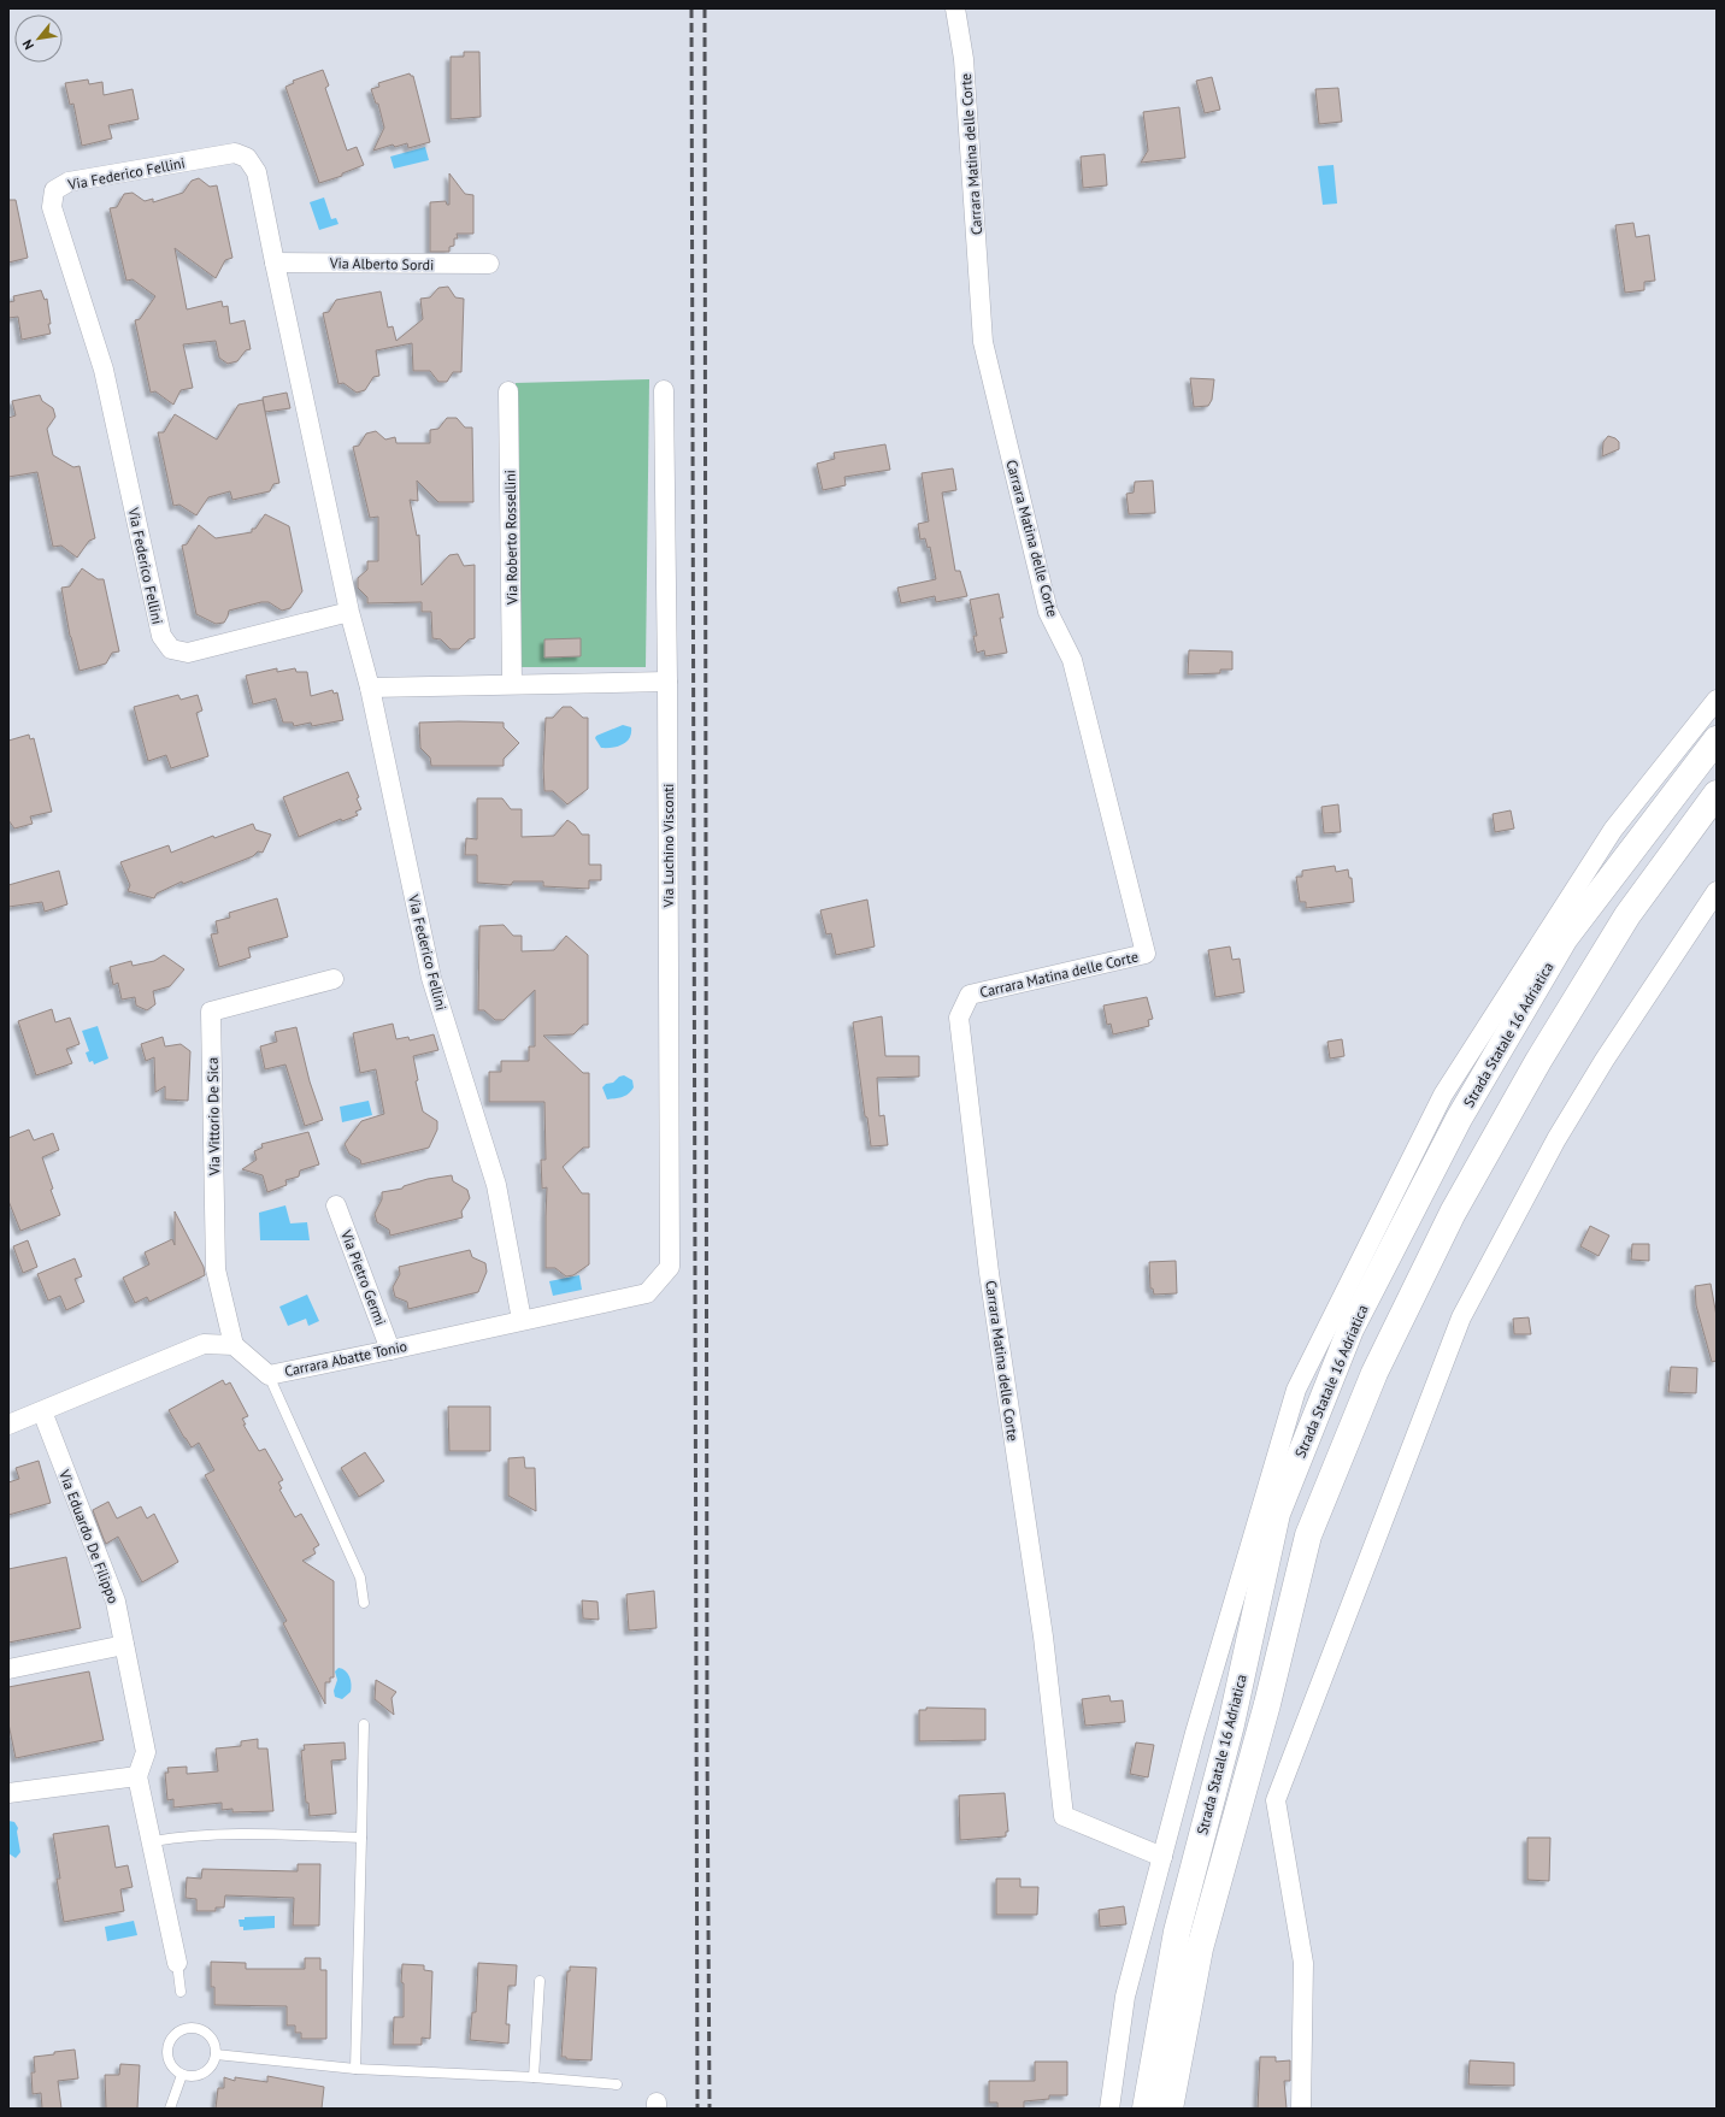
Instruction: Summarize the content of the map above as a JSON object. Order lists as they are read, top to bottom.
{
  "streets": {
    "highway": ["Strada Statale 16 Adriatica"],
    "street": [
      "Carrara Matina delle Corte",
      "Via Federico Fellini",
      "Via Alberto Sordi",
      "Via Roberto Rossellini",
      "Via Luchino Visconti",
      "Via Vittorio De Sica",
      "Via Pietro Germi",
      "Carrara Abatte Tonio",
      "Via Eduardo De Filippo"
    ]
  },
  "crossings": [
    ["Via Federico Fellini", "Via Alberto Sordi"],
    ["Via Federico Fellini", "Carrara Abatte Tonio"],
    ["Via Luchino Visconti", "Carrara Abatte Tonio"],
    ["Via Vittorio De Sica", "Carrara Abatte Tonio"],
    ["Via Pietro Germi", "Carrara Abatte Tonio"]
  ],
  "north": "bottom left"
}
